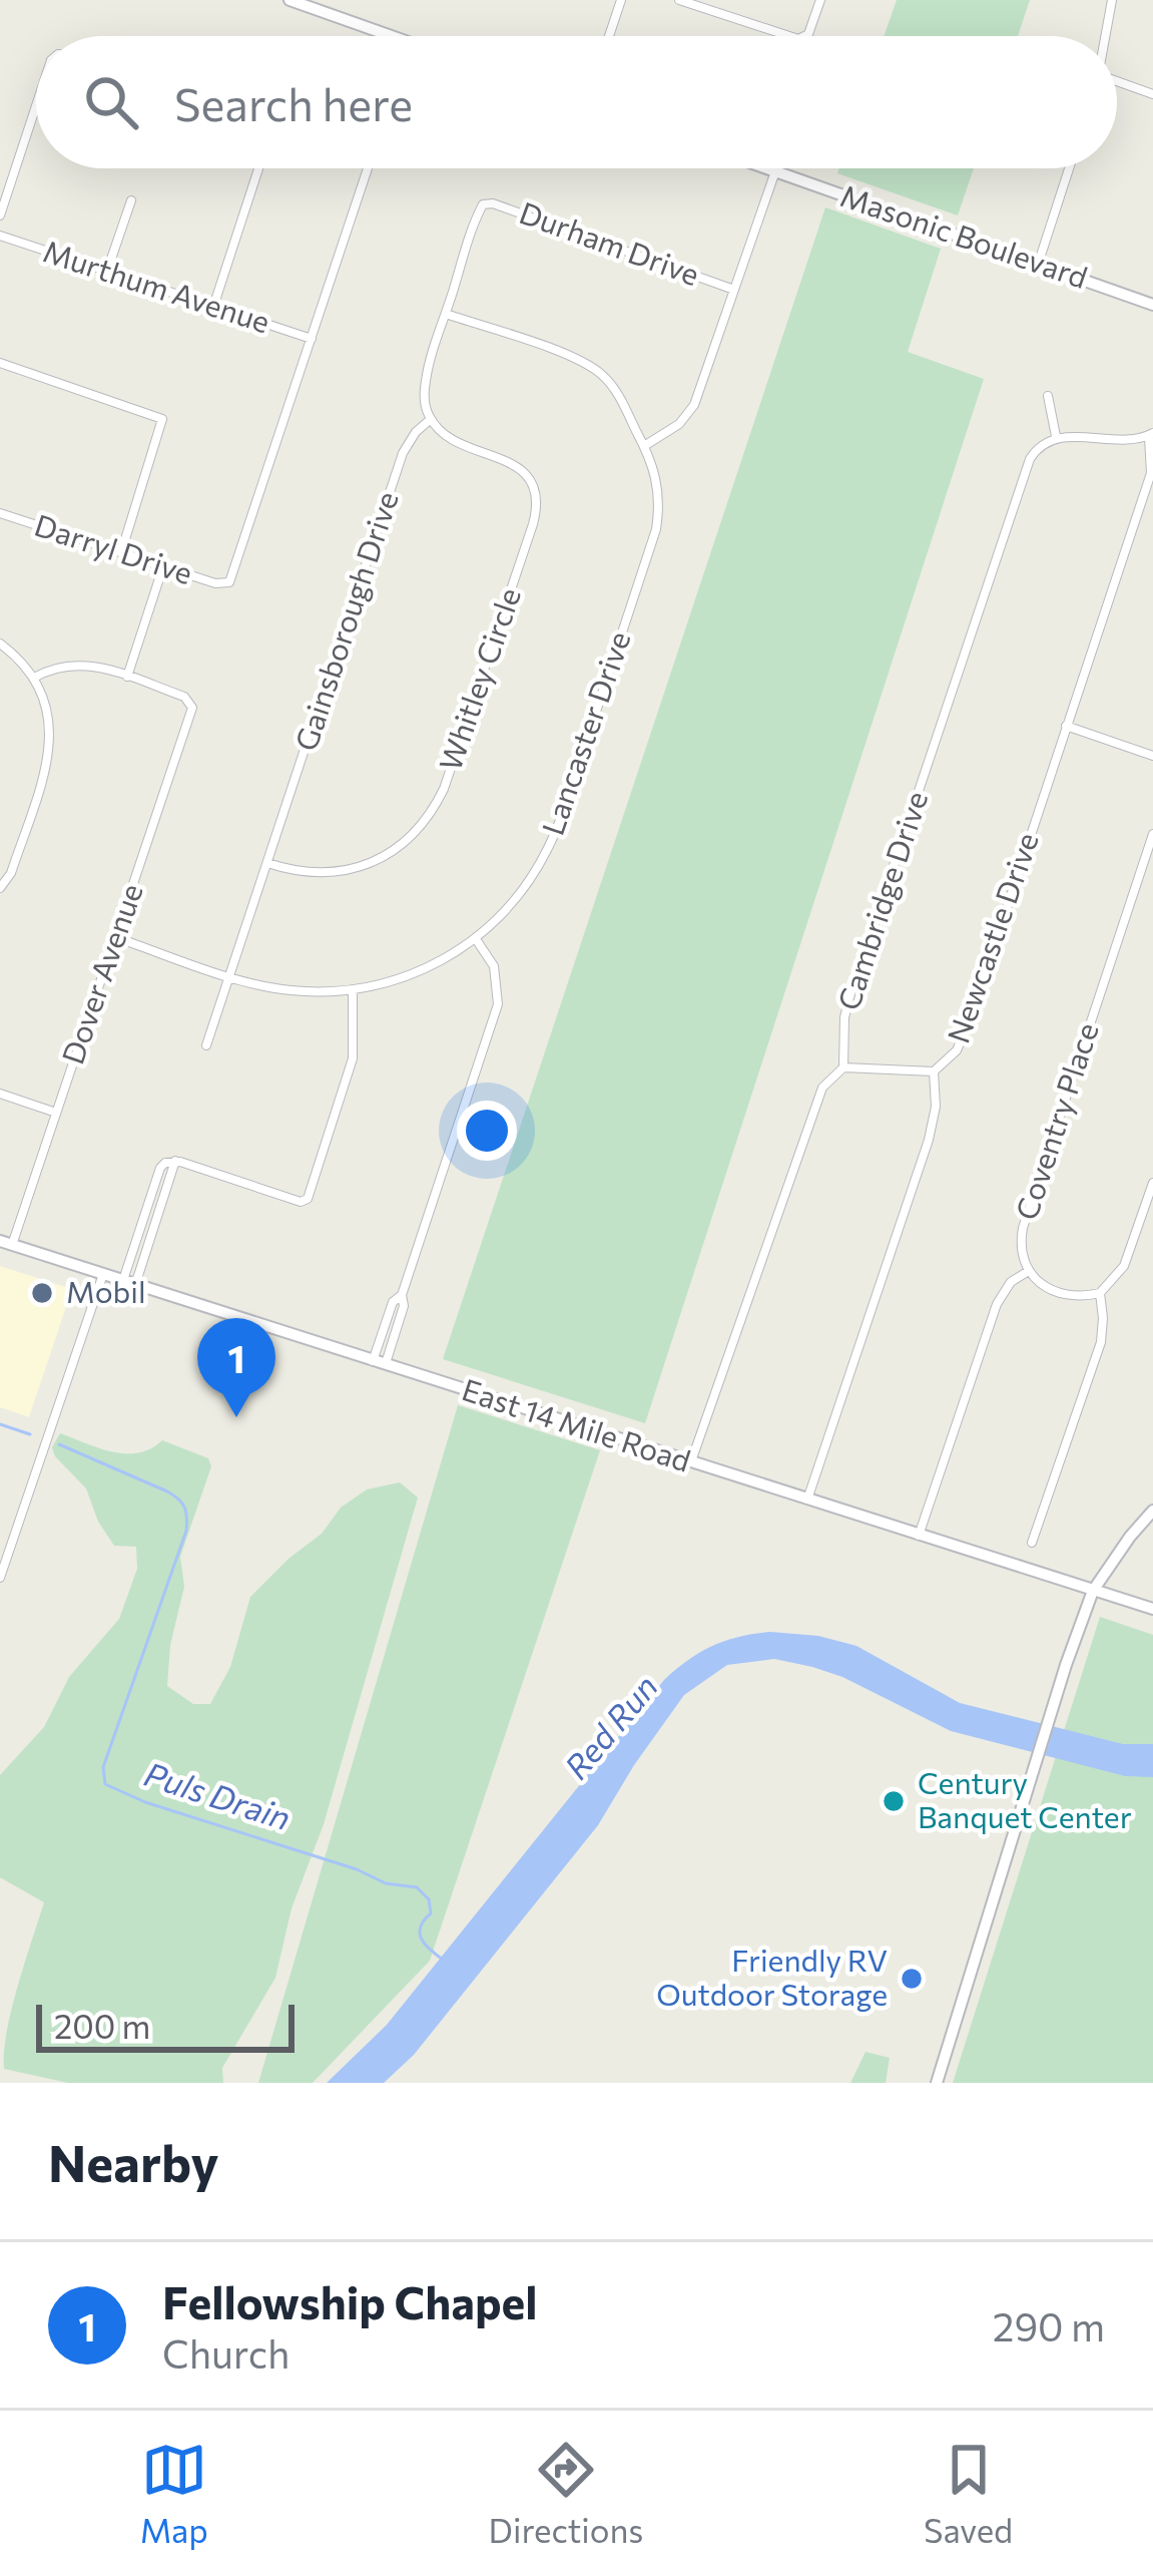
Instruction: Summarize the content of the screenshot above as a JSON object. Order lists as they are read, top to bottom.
{
  "streets": {
    "main road": ["Masonic Boulevard", "East 14 Mile Road"],
    "street": [
      "Durham Drive",
      "Murthum Avenue",
      "Darryl Drive",
      "Gainsborough Drive",
      "Whitley Circle",
      "Lancaster Drive",
      "Cambridge Drive",
      "Newcastle Drive",
      "Dover Avenue",
      "Coventry Place"
    ]
  },
  "crossings": [
    ["Durham Drive", "Lancaster Drive"],
    ["Murthum Avenue", "Darryl Drive"],
    ["Gainsborough Drive", "Whitley Circle"],
    ["Gainsborough Drive", "Lancaster Drive"],
    ["Lancaster Drive", "Dover Avenue"],
    ["Cambridge Drive", "East 14 Mile Road"],
    ["Newcastle Drive", "East 14 Mile Road"],
    ["Dover Avenue", "East 14 Mile Road"]
  ],
  "water": ["Red Run", "Puls Drain"],
  "places": ["Mobil", "Century Banquet Center", "Friendly RV Outdoor Storage"],
  "scale_bar": "200 m",
  "page": {
    "search": "Search here",
    "pins": "1",
    "scale": "200 m",
    "heading": "Nearby",
    "list": [
      {
        "mark": "1",
        "name": "Fellowship Chapel",
        "note": "Church",
        "value": "290 m"
      }
    ],
    "nav": ["Map", "Directions", "Saved"]
  }
}
